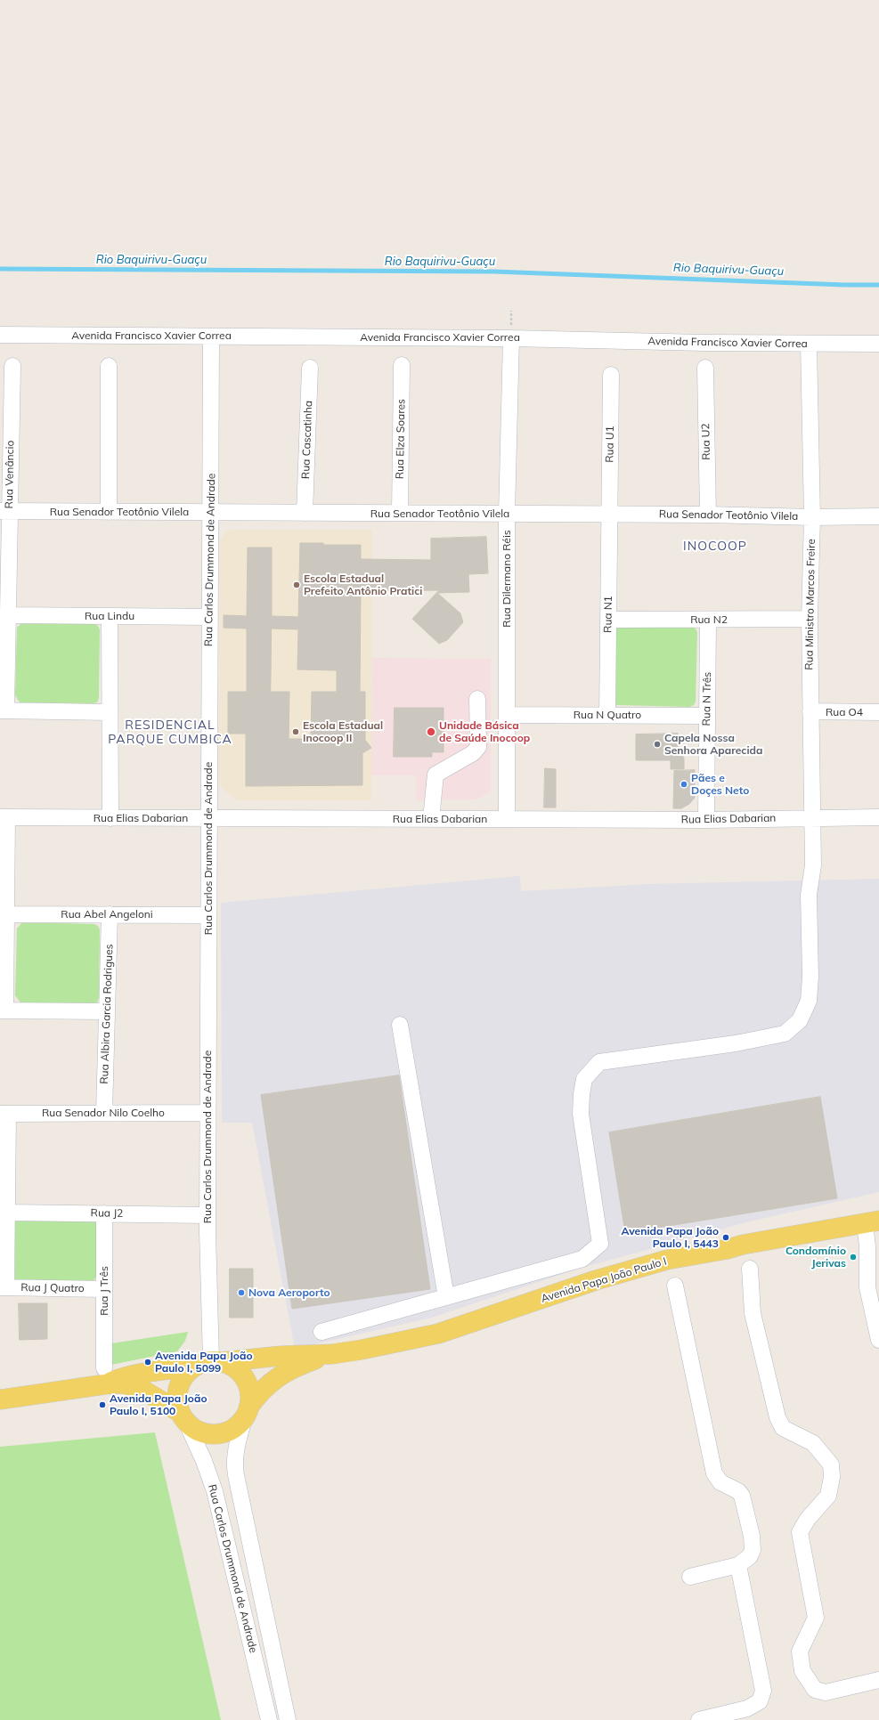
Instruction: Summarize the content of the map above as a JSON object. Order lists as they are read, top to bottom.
{
  "streets": {
    "main road": ["Avenida Papa João Paulo I"],
    "street": [
      "Avenida Francisco Xavier Correa",
      "Rua Elza Soares",
      "Rua Cascatinha",
      "Rua U2",
      "Rua U1",
      "Rua Venâncio",
      "Rua Senador Teotônio Vilela",
      "Rua Carlos Drummond de Andrade",
      "Rua Dilermano Réis",
      "Rua Ministro Marcos Freire",
      "Rua N1",
      "Rua Lindu",
      "Rua N2",
      "Rua N Três",
      "Rua O4",
      "Rua N Quatro",
      "Rua Elias Dabarian",
      "Rua Abel Angeloni",
      "Rua Albira Garcia Rodrigues",
      "Rua Senador Nilo Coelho",
      "Rua J2",
      "Rua J Quatro",
      "Rua J Três"
    ]
  },
  "crossings": [
    ["Avenida Francisco Xavier Correa", "Rua Carlos Drummond de Andrade"],
    ["Avenida Francisco Xavier Correa", "Rua Dilermano Réis"],
    ["Avenida Francisco Xavier Correa", "Rua Ministro Marcos Freire"],
    ["Rua Elza Soares", "Rua Senador Teotônio Vilela"],
    ["Rua Cascatinha", "Rua Senador Teotônio Vilela"],
    ["Rua U2", "Rua Senador Teotônio Vilela"],
    ["Rua U1", "Rua Senador Teotônio Vilela"],
    ["Rua U1", "Rua N1"],
    ["Rua Venâncio", "Rua Senador Teotônio Vilela"],
    ["Rua Venâncio", "Rua Lindu"],
    ["Rua Senador Teotônio Vilela", "Rua Carlos Drummond de Andrade"],
    ["Rua Senador Teotônio Vilela", "Rua Dilermano Réis"],
    ["Rua Senador Teotônio Vilela", "Rua Ministro Marcos Freire"],
    ["Rua Senador Teotônio Vilela", "Rua N1"],
    ["Rua Carlos Drummond de Andrade", "Rua Lindu"],
    ["Rua Carlos Drummond de Andrade", "Rua Elias Dabarian"],
    ["Rua Carlos Drummond de Andrade", "Rua Abel Angeloni"],
    ["Rua Carlos Drummond de Andrade", "Rua Senador Nilo Coelho"],
    ["Rua Carlos Drummond de Andrade", "Rua J2"],
    ["Rua Carlos Drummond de Andrade", "Avenida Papa João Paulo I"],
    ["Rua Dilermano Réis", "Rua N Quatro"],
    ["Rua Dilermano Réis", "Rua Elias Dabarian"],
    ["Rua Ministro Marcos Freire", "Rua N2"],
    ["Rua Ministro Marcos Freire", "Rua O4"],
    ["Rua Ministro Marcos Freire", "Rua Elias Dabarian"],
    ["Rua N1", "Rua N2"],
    ["Rua N1", "Rua N Quatro"],
    ["Rua N2", "Rua N Três"],
    ["Rua N Três", "Rua N Quatro"],
    ["Rua N Três", "Rua Elias Dabarian"],
    ["Rua Abel Angeloni", "Rua Albira Garcia Rodrigues"],
    ["Rua Albira Garcia Rodrigues", "Rua Senador Nilo Coelho"],
    ["Rua J2", "Rua J Três"],
    ["Avenida Papa João Paulo I", "Rua J Três"],
    ["Rua J Quatro", "Rua J Três"]
  ],
  "districts": ["INOCOOP", "RESIDENCIAL PARQUE CUMBICA"],
  "water": ["Rio Baquirivu-Guaçu"],
  "places": [
    "Escola Estadual Prefeito Antônio Pratici",
    "Escola Estadual Inocoop II",
    "Unidade Básica de Saúde Inocoop",
    "Capela Nossa Senhora Aparecida",
    "Pães e Doçes Neto",
    "Avenida Papa João Paulo I, 5443",
    "Condomínio Jerivas",
    "Nova Aeroporto",
    "Avenida Papa João Paulo I, 5099",
    "Avenida Papa João Paulo I, 5100"
  ]
}
